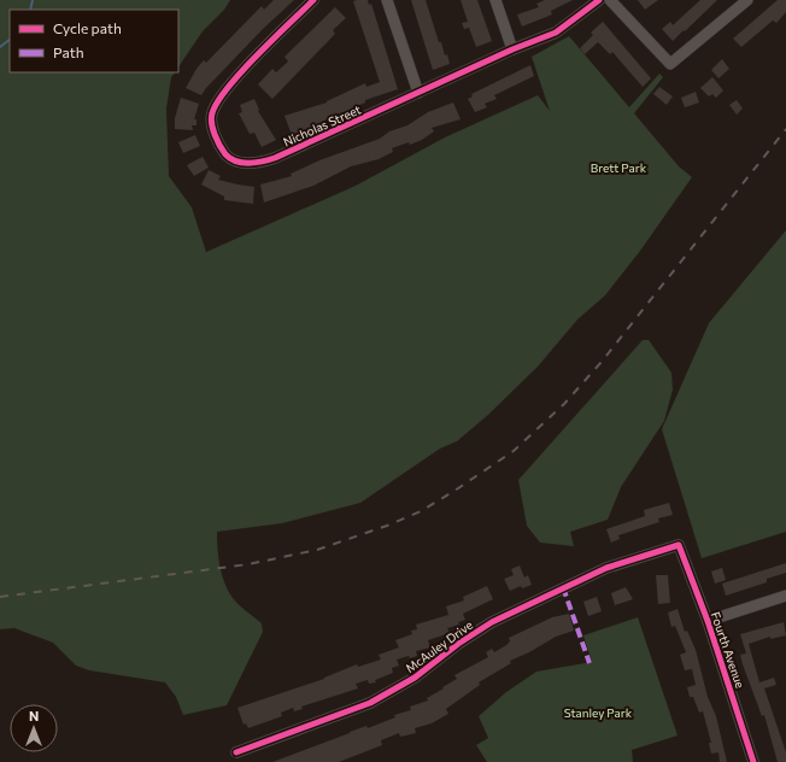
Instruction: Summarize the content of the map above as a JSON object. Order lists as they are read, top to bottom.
{
  "streets": {
    "street": ["Nicholas Street", "McAuley Drive", "Fourth Avenue"]
  },
  "crossings": [
    ["McAuley Drive", "Fourth Avenue"]
  ],
  "parks": ["Brett Park", "Stanley Park"],
  "legend": ["Cycle path", "Path"],
  "north": "top"
}
